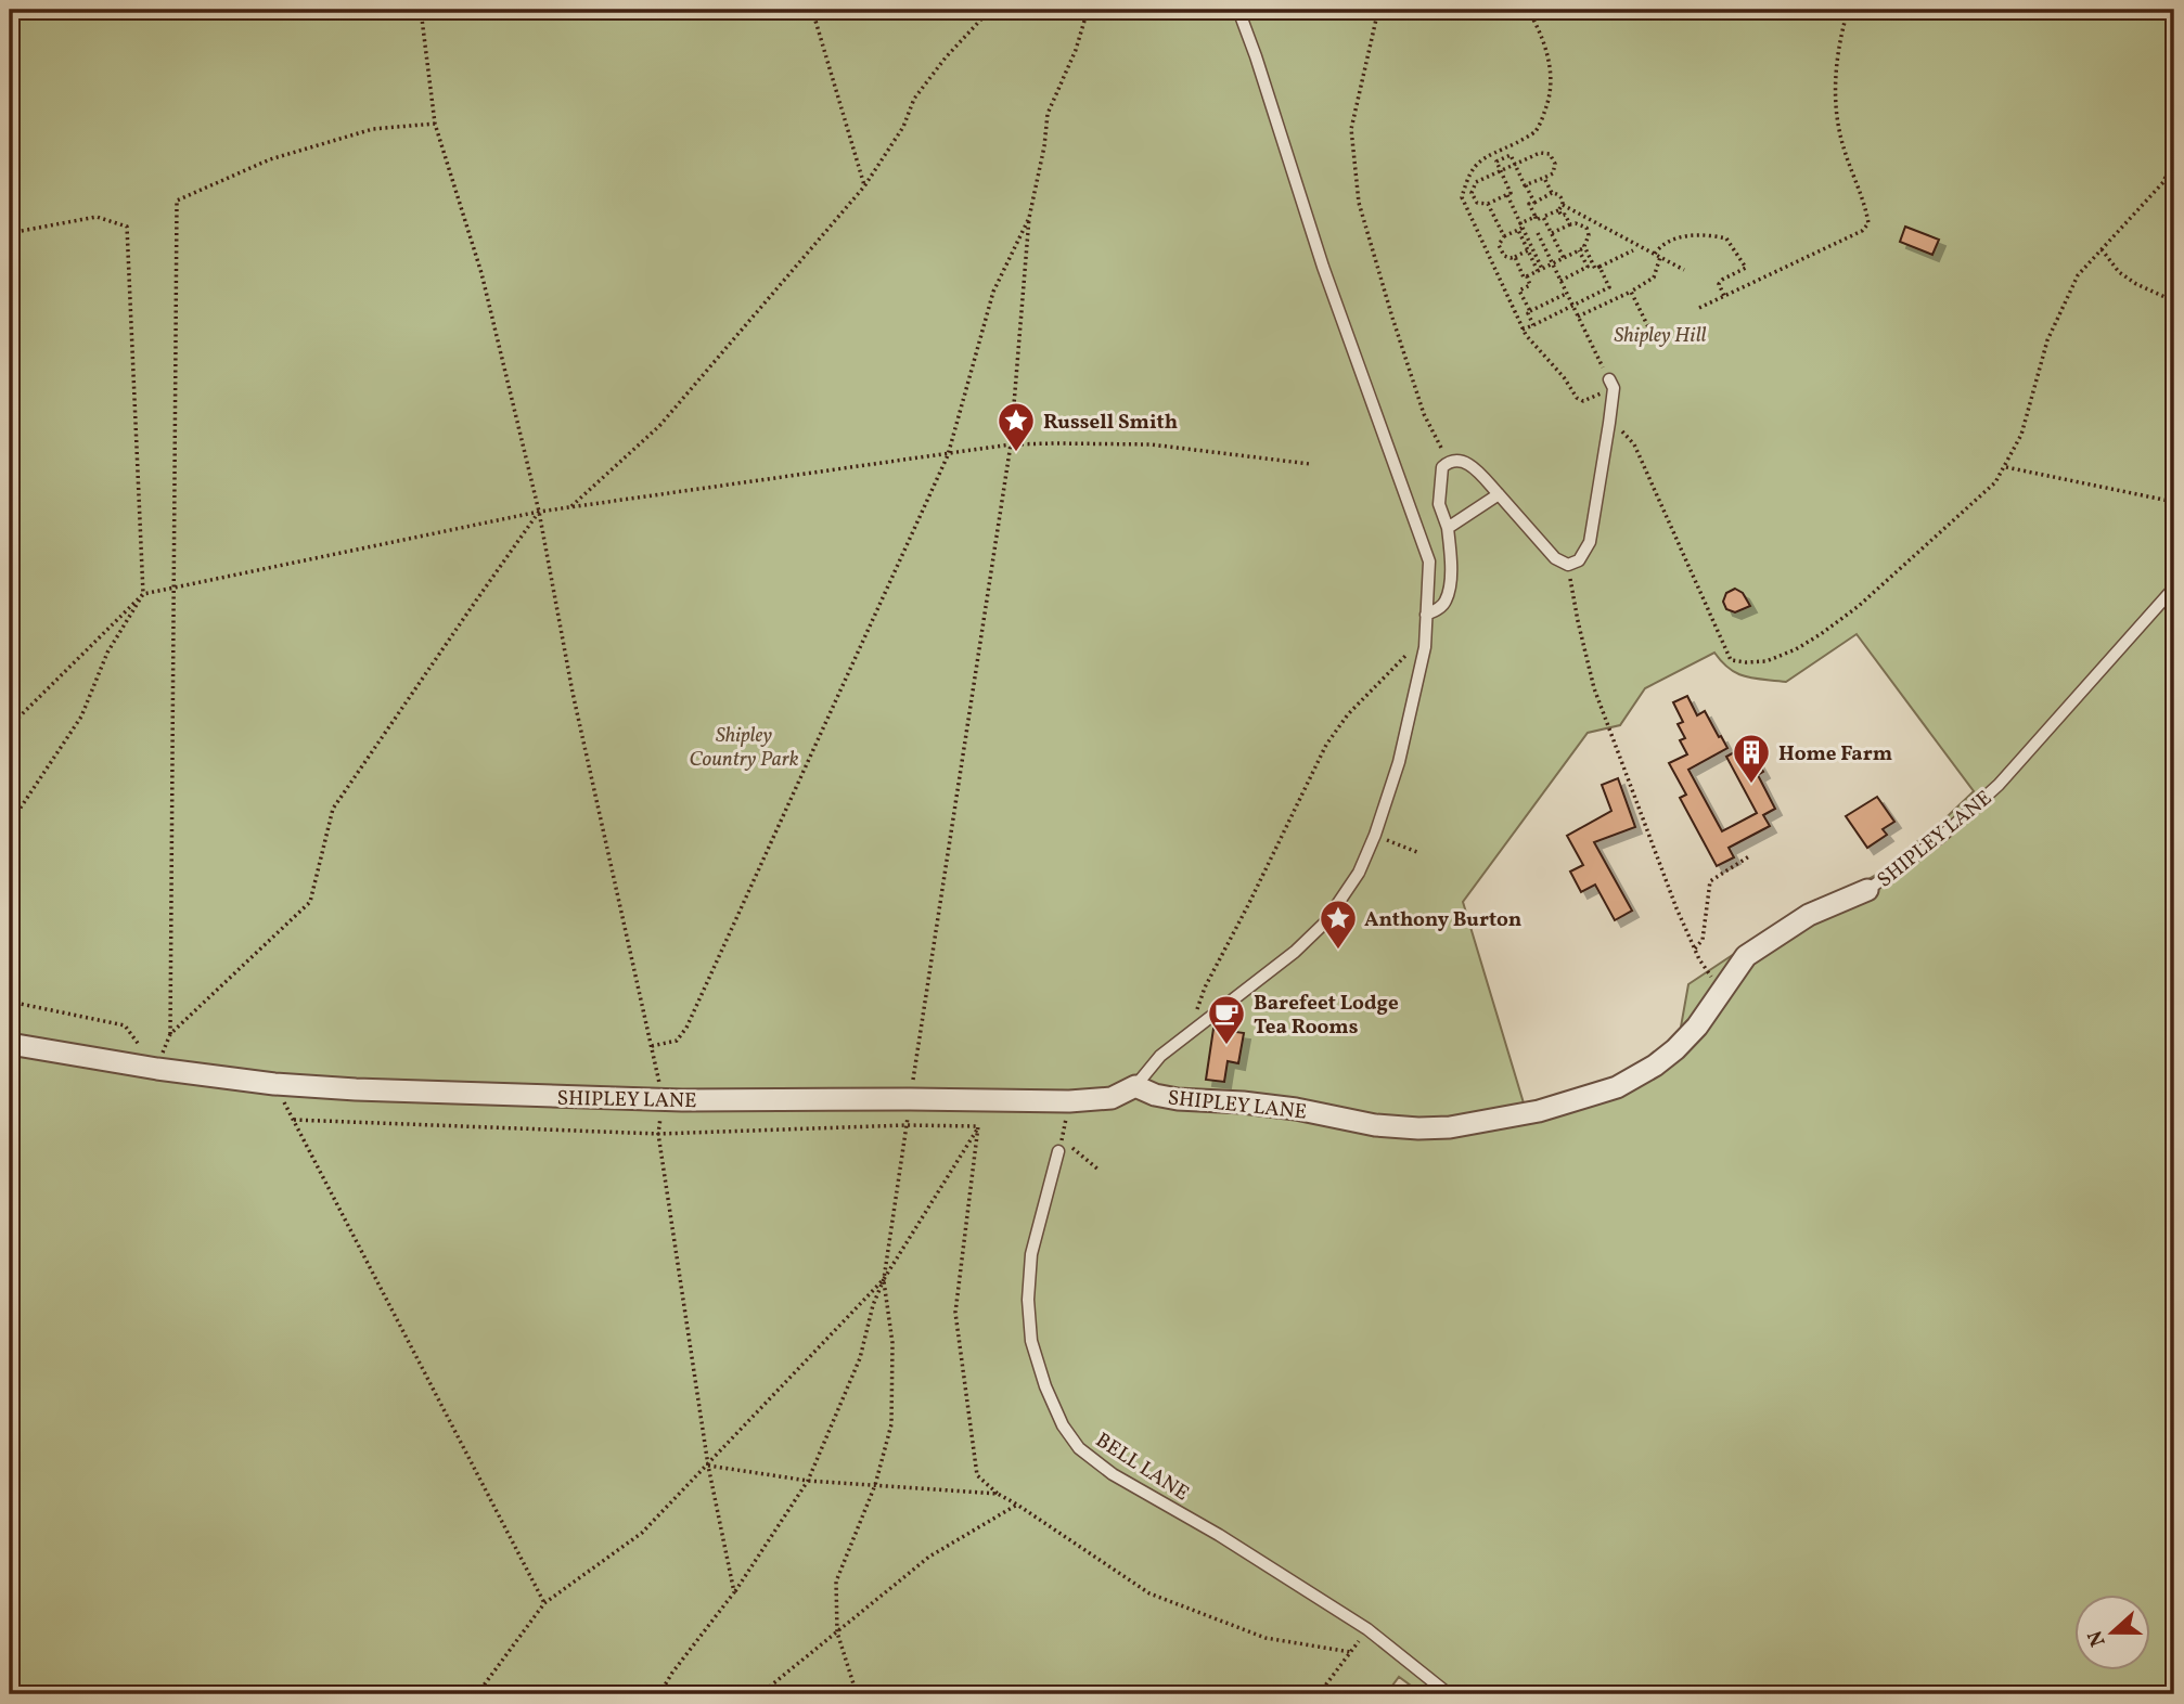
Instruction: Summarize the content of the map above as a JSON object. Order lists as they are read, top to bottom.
{
  "streets": {
    "street": ["SHIPLEY LANE"],
    "lane": ["BELL LANE"]
  },
  "parks": ["Shipley Hill", "Shipley Country Park"],
  "places": {
    "place": ["Russell Smith", "Anthony Burton"],
    "building": ["Home Farm"],
    "cafe": ["Barefeet Lodge Tea Rooms"]
  },
  "north": "left"
}
